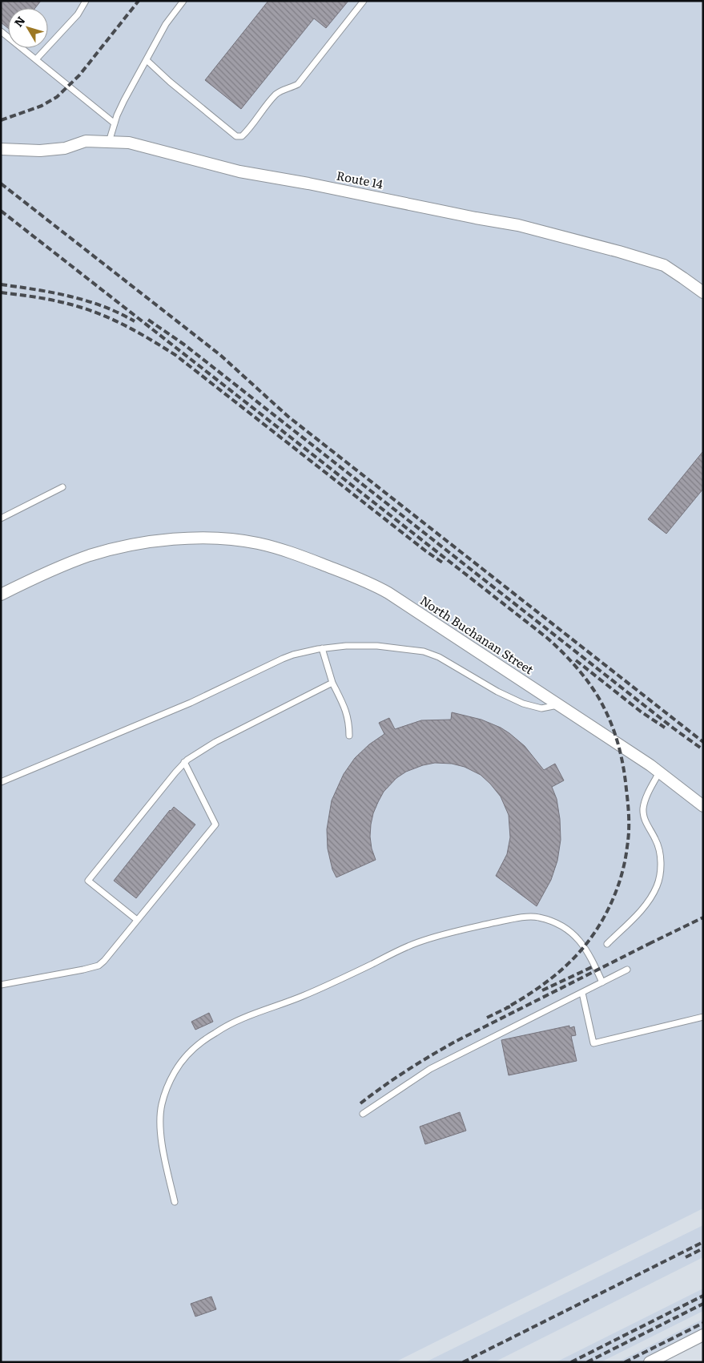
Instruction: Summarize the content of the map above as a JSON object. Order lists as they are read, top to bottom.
{
  "streets": {
    "street": ["Route 14", "North Buchanan Street"]
  },
  "north": "top left"
}
